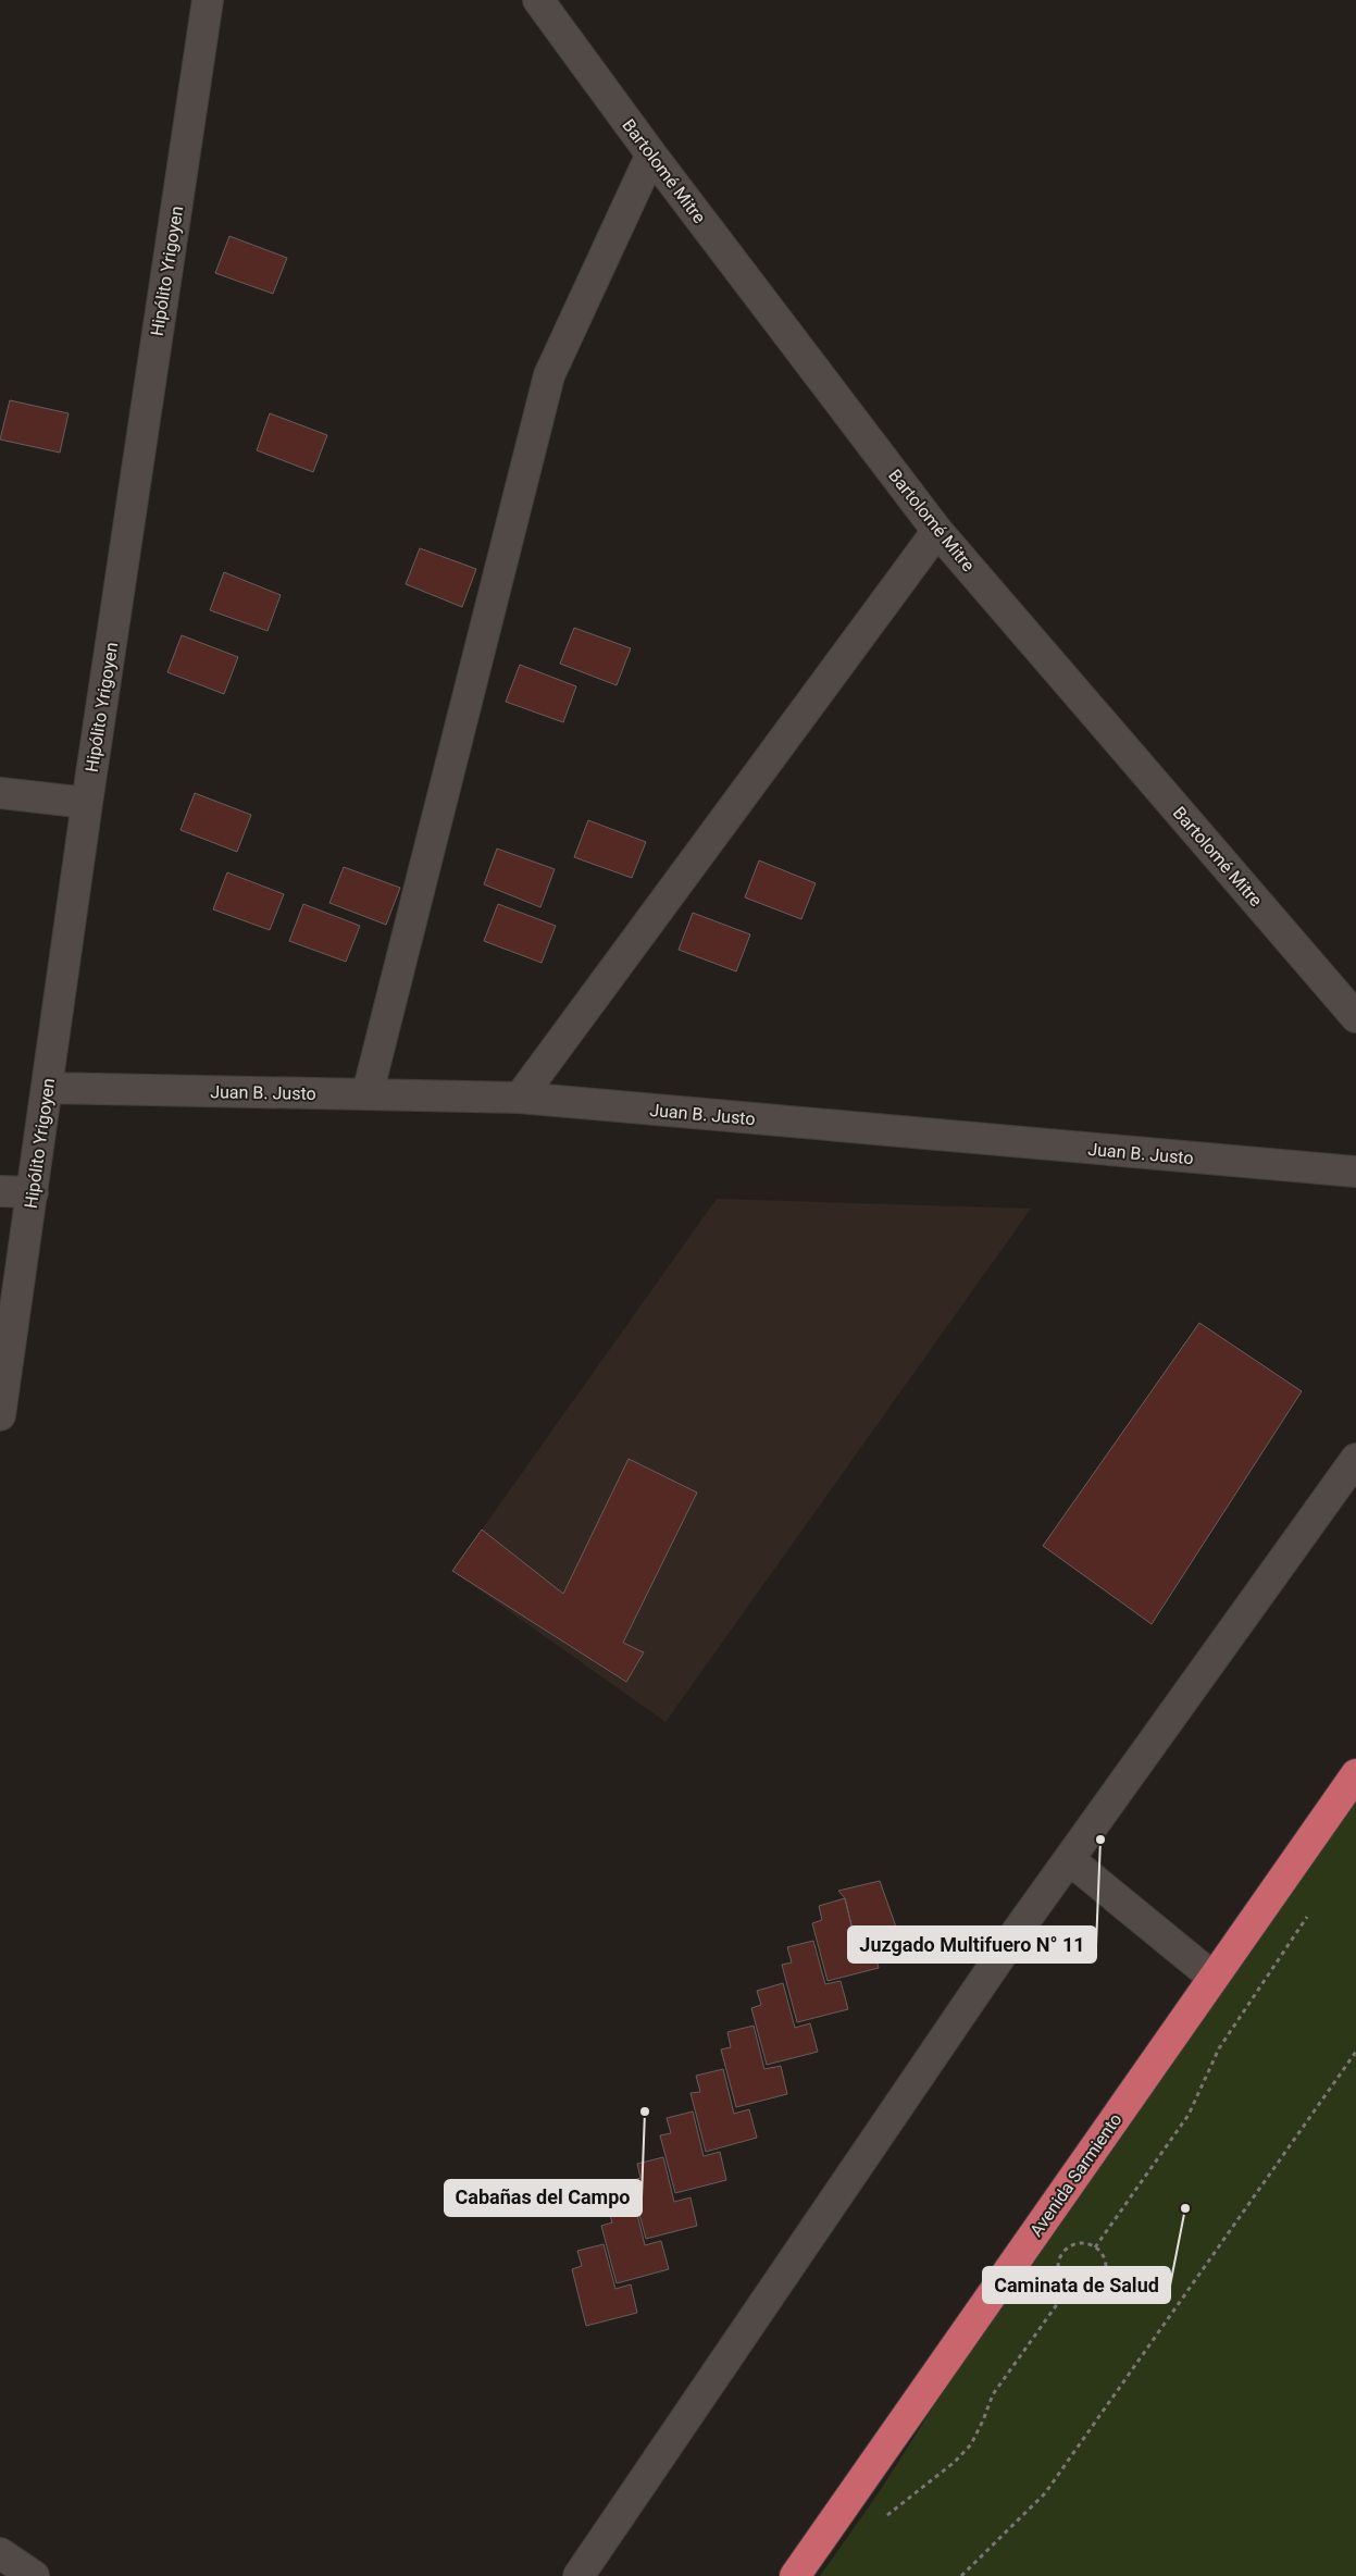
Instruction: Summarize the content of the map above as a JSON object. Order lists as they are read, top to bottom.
{
  "streets": {
    "highway": ["Avenida Sarmiento"],
    "street": ["Bartolomé Mitre", "Hipólito Yrigoyen", "Juan B. Justo"]
  },
  "crossings": [
    ["Hipólito Yrigoyen", "Juan B. Justo"]
  ],
  "places": ["Juzgado Multifuero N° 11", "Cabañas del Campo", "Caminata de Salud"]
}
